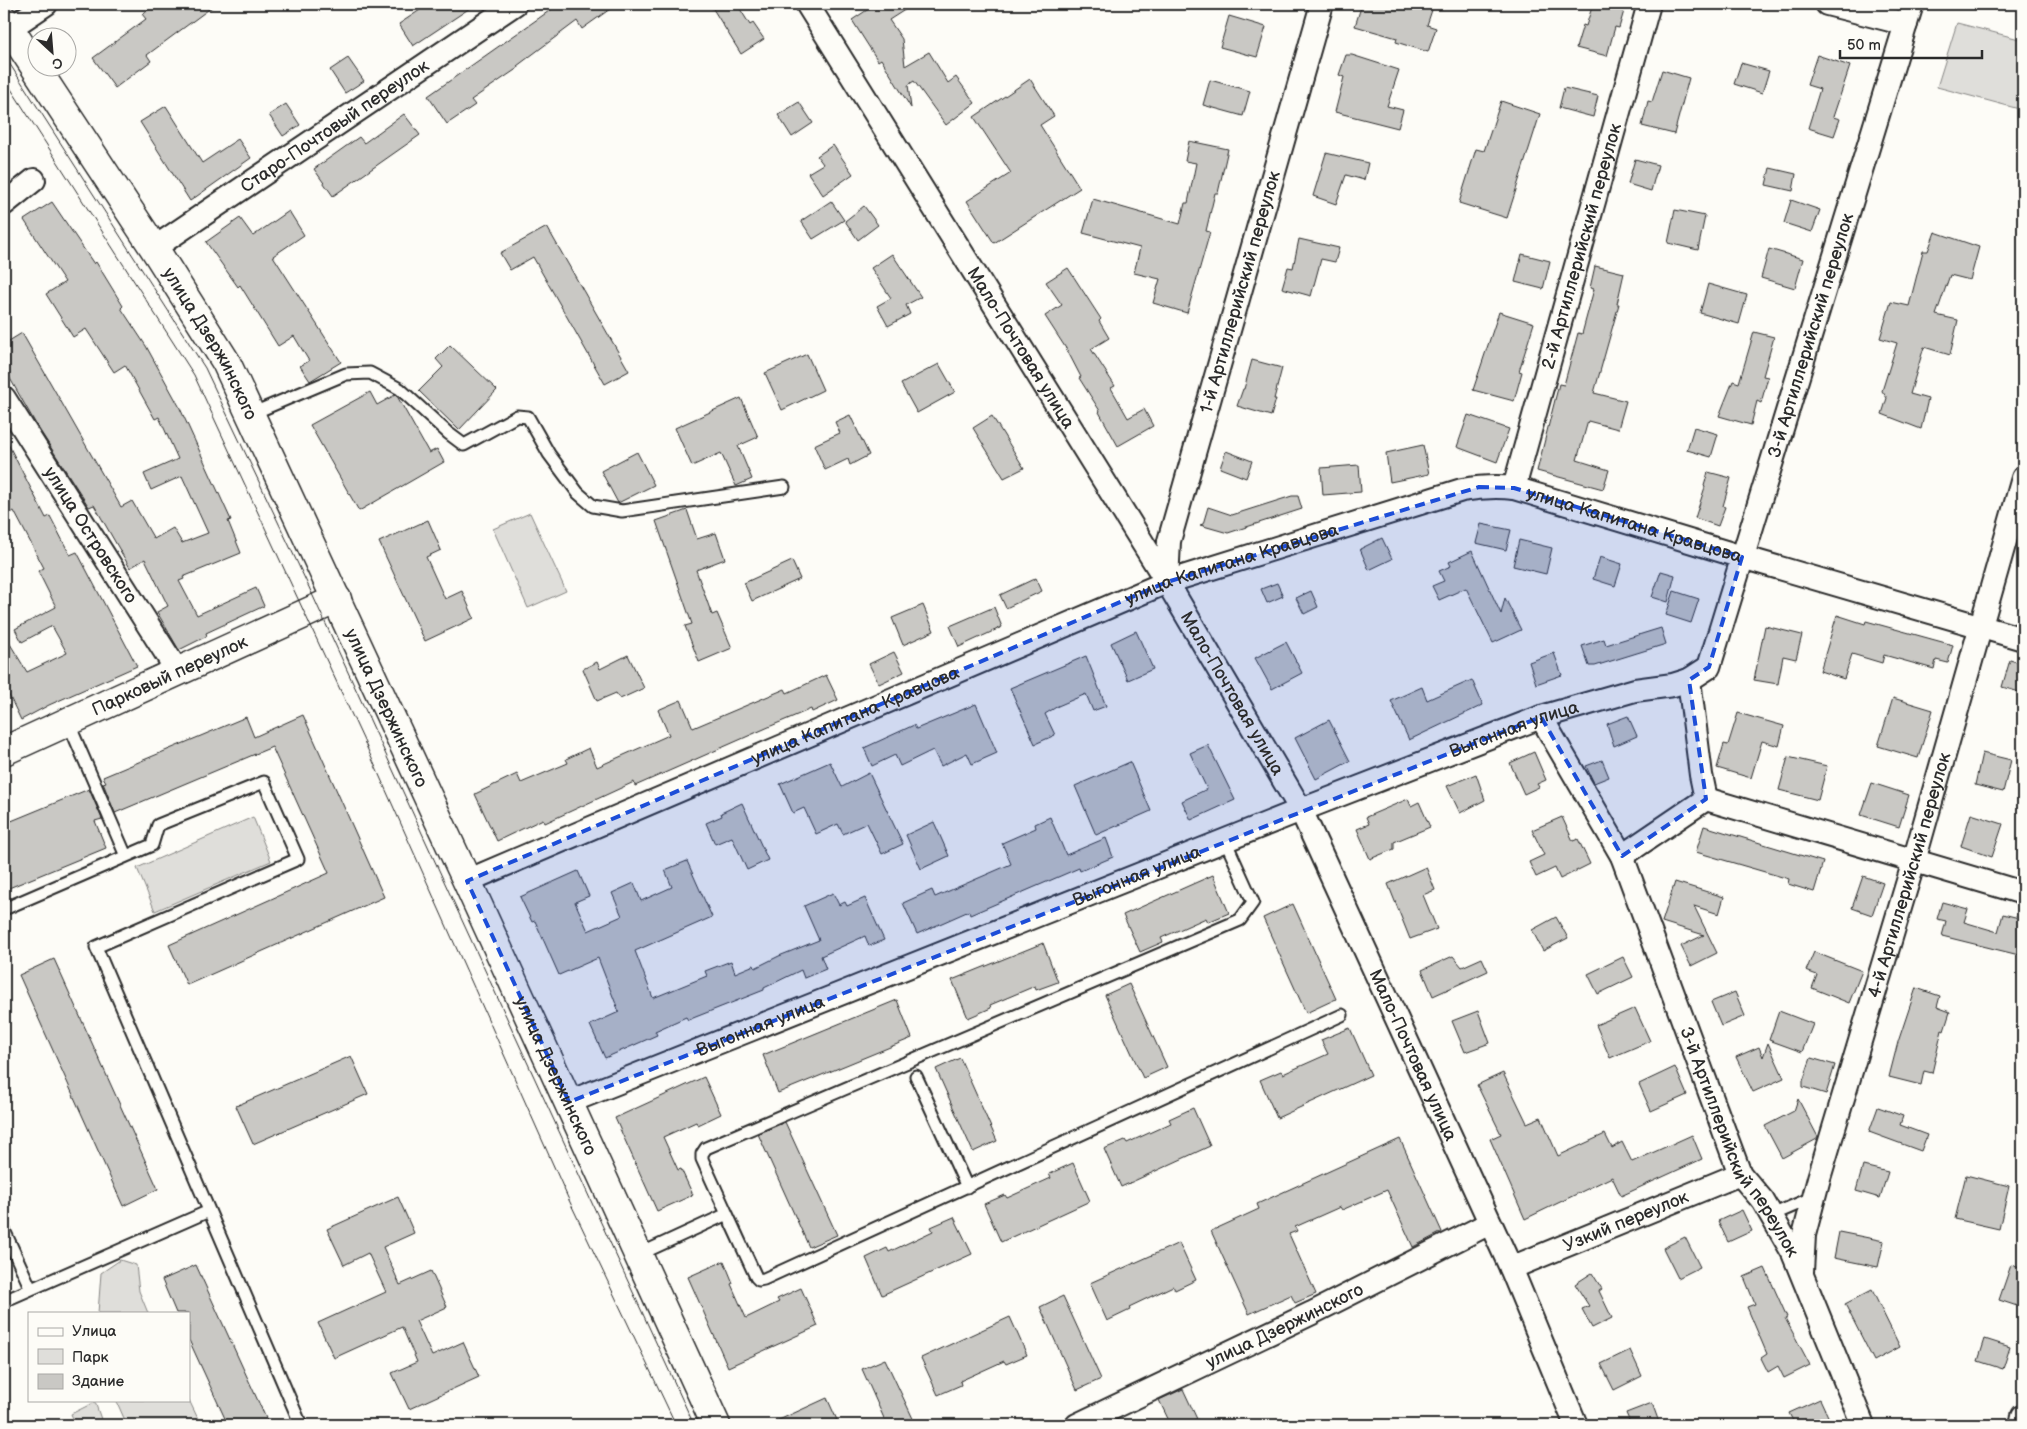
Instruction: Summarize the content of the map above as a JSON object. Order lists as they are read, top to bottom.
{
  "streets": {
    "main road": ["улица Дзержинского", "Парковый переулок"],
    "street": [
      "Старо-Почтовый переулок",
      "2-й Артиллерийский переулок",
      "1-й Артиллерийский переулок",
      "3-й Артиллерийский переулок",
      "Мало-Почтовая улица",
      "улица Капитана Кравцова",
      "улица Островского",
      "Выгонная улица",
      "4-й Артиллерийский переулок",
      "Узкий переулок"
    ]
  },
  "crossings": [
    ["Старо-Почтовый переулок", "улица Дзержинского"],
    ["2-й Артиллерийский переулок", "улица Капитана Кравцова"],
    ["1-й Артиллерийский переулок", "Мало-Почтовая улица"],
    ["1-й Артиллерийский переулок", "улица Капитана Кравцова"],
    ["3-й Артиллерийский переулок", "улица Капитана Кравцова"],
    ["3-й Артиллерийский переулок", "Выгонная улица"],
    ["3-й Артиллерийский переулок", "4-й Артиллерийский переулок"],
    ["3-й Артиллерийский переулок", "Узкий переулок"],
    ["улица Дзержинского", "Мало-Почтовая улица"],
    ["улица Дзержинского", "улица Капитана Кравцова"],
    ["улица Дзержинского", "Парковый переулок"],
    ["улица Дзержинского", "Выгонная улица"],
    ["Мало-Почтовая улица", "улица Капитана Кравцова"],
    ["Мало-Почтовая улица", "Выгонная улица"],
    ["Мало-Почтовая улица", "Узкий переулок"],
    ["улица Капитана Кравцова", "4-й Артиллерийский переулок"],
    ["улица Островского", "Парковый переулок"]
  ],
  "legend": ["Улица", "Парк", "Здание"],
  "scale_bar": "50 m",
  "north": "bottom right"
}
